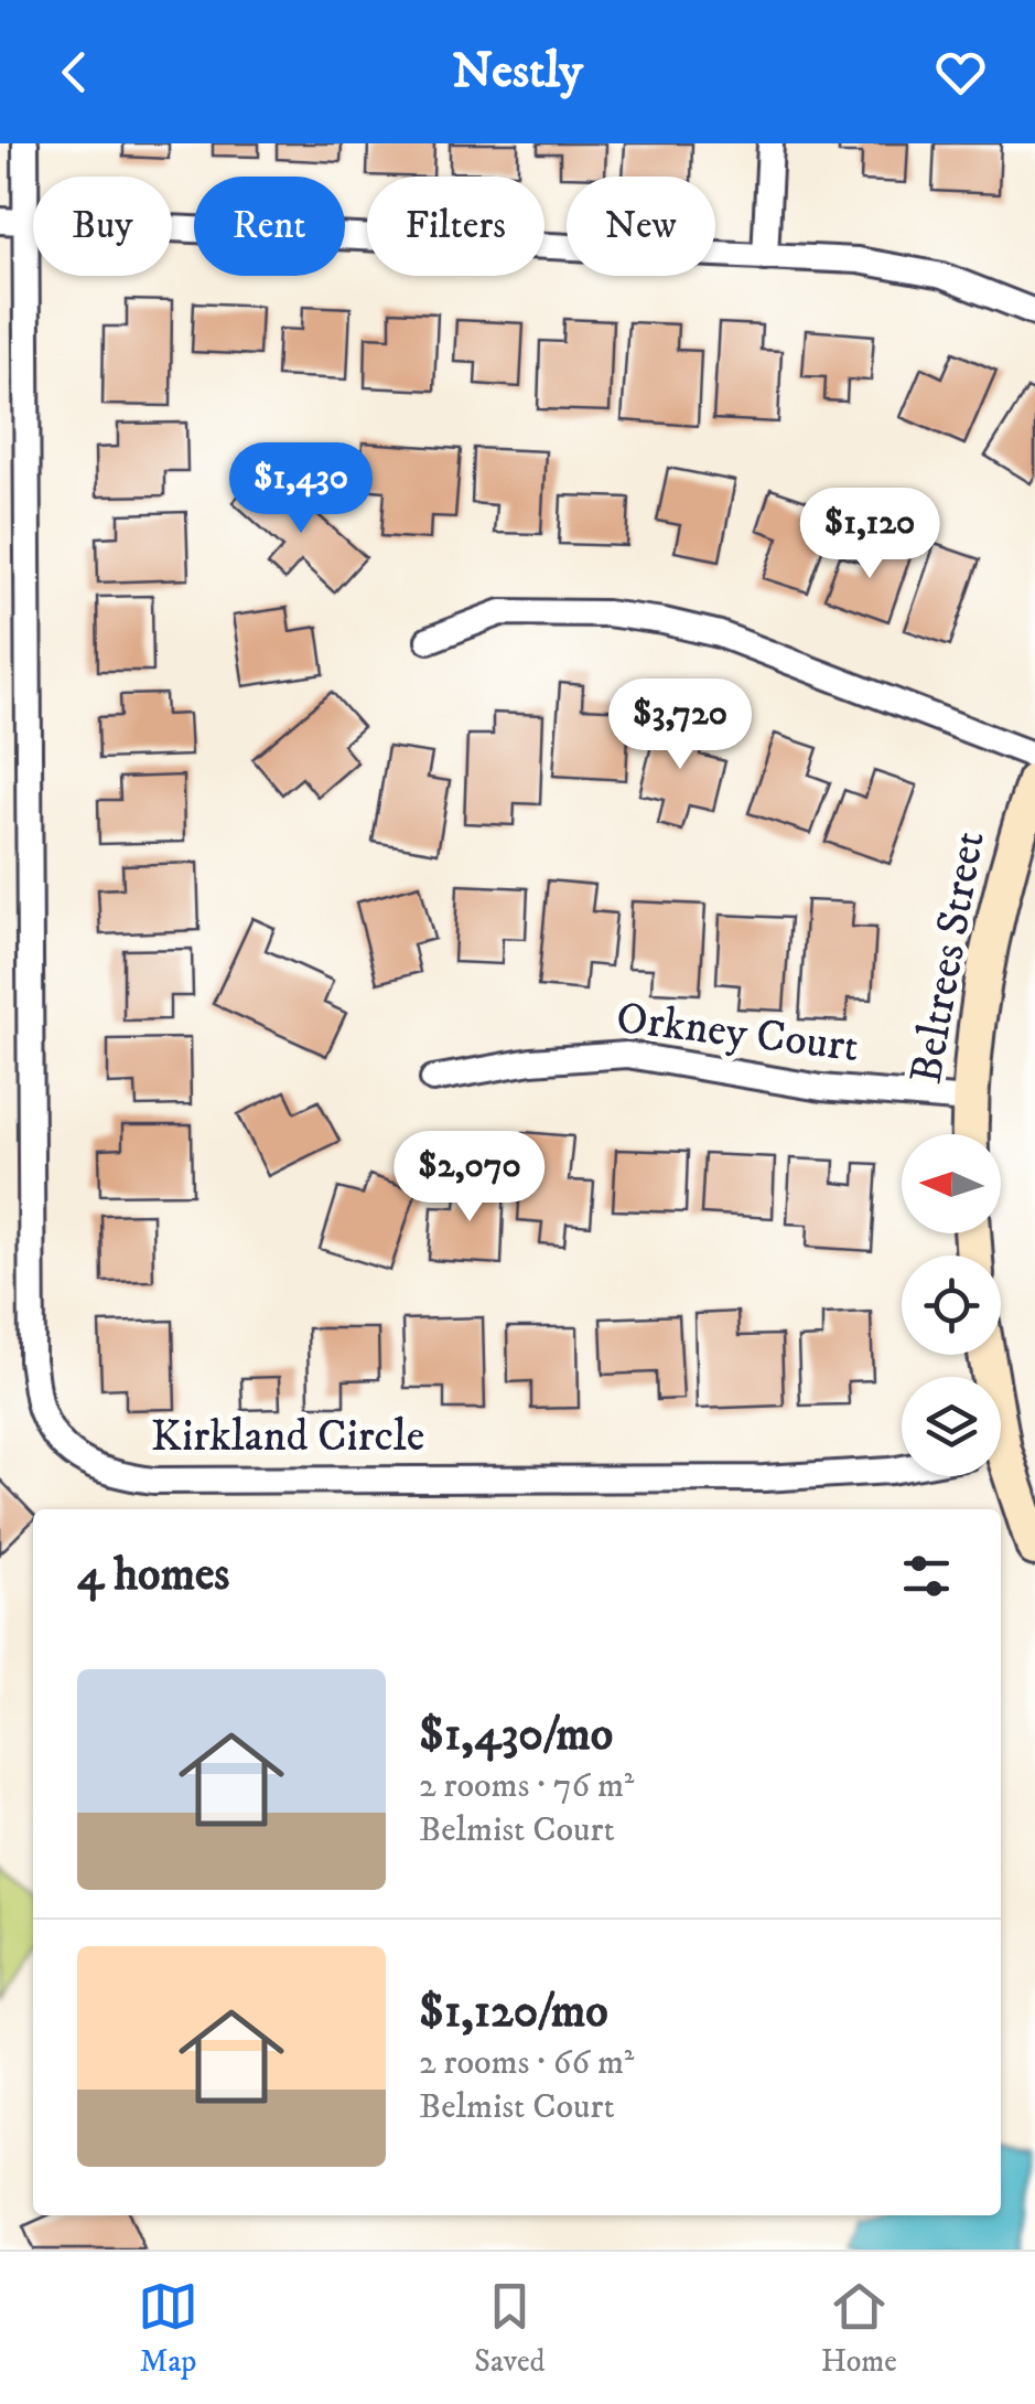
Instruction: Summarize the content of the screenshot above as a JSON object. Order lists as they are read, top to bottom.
{
  "streets": {
    "street": ["Beltrees Street", "Orkney Court", "Kirkland Circle"]
  },
  "crossings": [
    ["Beltrees Street", "Orkney Court"]
  ],
  "north": "left",
  "page": {
    "header": "Nestly",
    "chip": [
      "Buy",
      "Rent",
      "Filters",
      "New"
    ],
    "price": [
      "$1,430",
      "$1,120",
      "$3,720",
      "$2,070"
    ],
    "heading": "4 homes",
    "list": [
      {
        "name": "$1,430/mo",
        "note": "2 rooms · 76 m² · Belmist Court"
      },
      {
        "name": "$1,120/mo",
        "note": "2 rooms · 66 m² · Belmist Court"
      }
    ],
    "tabs": ["Map", "Saved", "Home"]
  }
}
